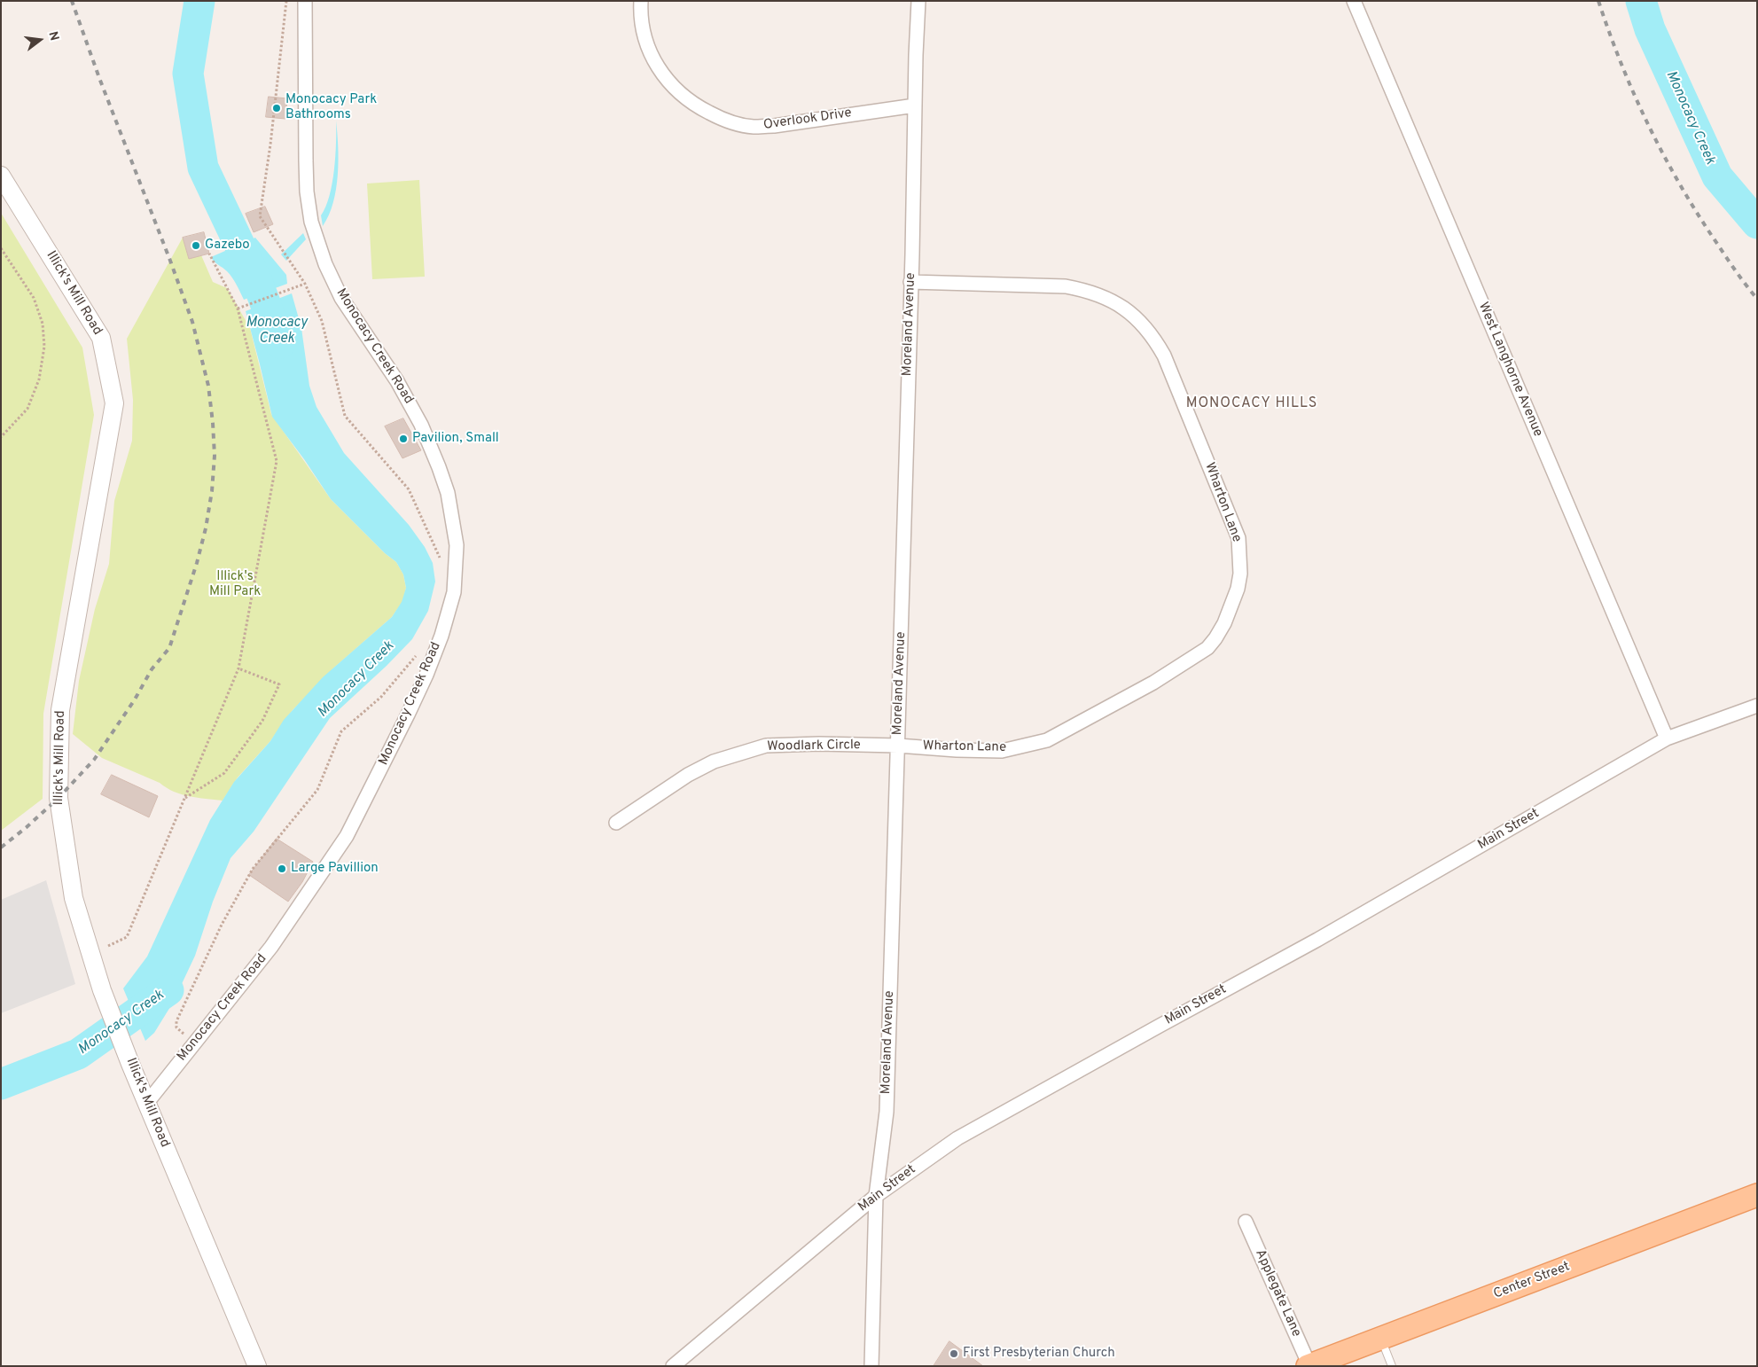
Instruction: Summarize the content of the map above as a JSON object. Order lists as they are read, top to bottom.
{
  "streets": {
    "main road": ["Center Street"],
    "street": [
      "Overlook Drive",
      "Illick's Mill Road",
      "Moreland Avenue",
      "Monocacy Creek Road",
      "West Langhorne Avenue",
      "Wharton Lane",
      "Woodlark Circle",
      "Main Street",
      "Applegate Lane"
    ]
  },
  "crossings": [
    ["Overlook Drive", "Moreland Avenue"],
    ["Illick's Mill Road", "Monocacy Creek Road"],
    ["Moreland Avenue", "Wharton Lane"],
    ["Moreland Avenue", "Woodlark Circle"],
    ["Moreland Avenue", "Main Street"],
    ["West Langhorne Avenue", "Main Street"],
    ["Wharton Lane", "Woodlark Circle"],
    ["Center Street", "Applegate Lane"]
  ],
  "districts": ["MONOCACY HILLS"],
  "water": ["Monocacy Creek"],
  "parks": ["Illick's Mill Park"],
  "places": [
    "Monocacy Park Bathrooms",
    "Gazebo",
    "Pavilion, Small",
    "Large Pavillion",
    "First Presbyterian Church"
  ],
  "north": "right"
}
